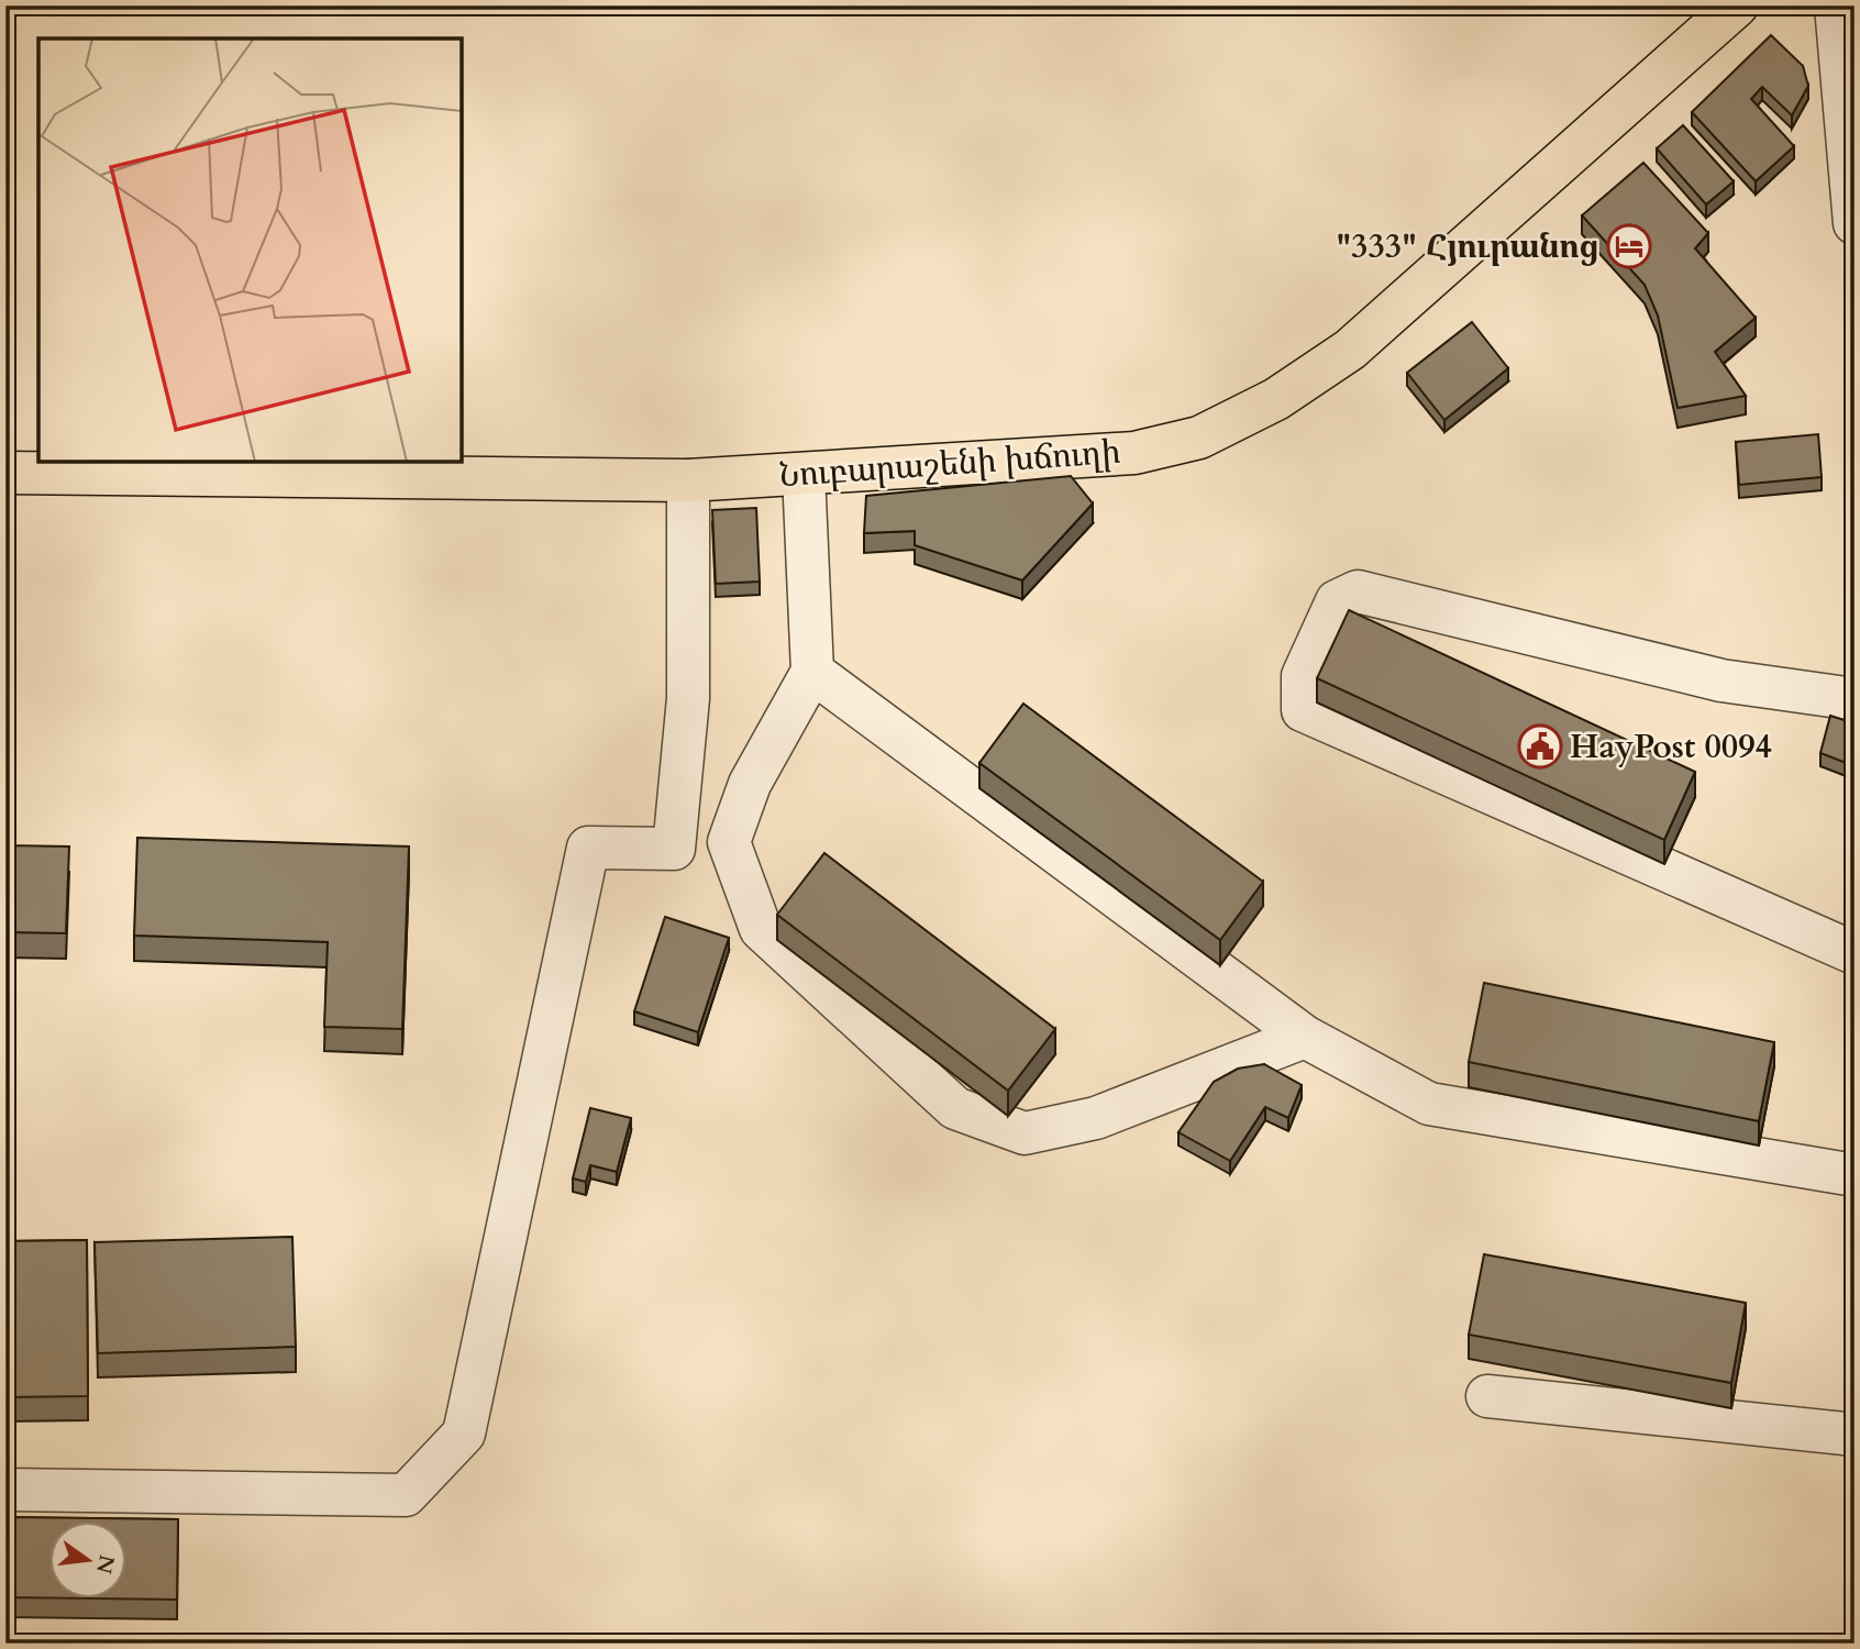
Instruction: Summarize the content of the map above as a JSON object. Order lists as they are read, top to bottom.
{
  "streets": {
    "main road": ["Նուբարաշենի խճուղի"]
  },
  "places": {
    "hotel": ["\"333\" Հյուրանոց"],
    "public building": ["HayPost 0094"]
  },
  "north": "right"
}
